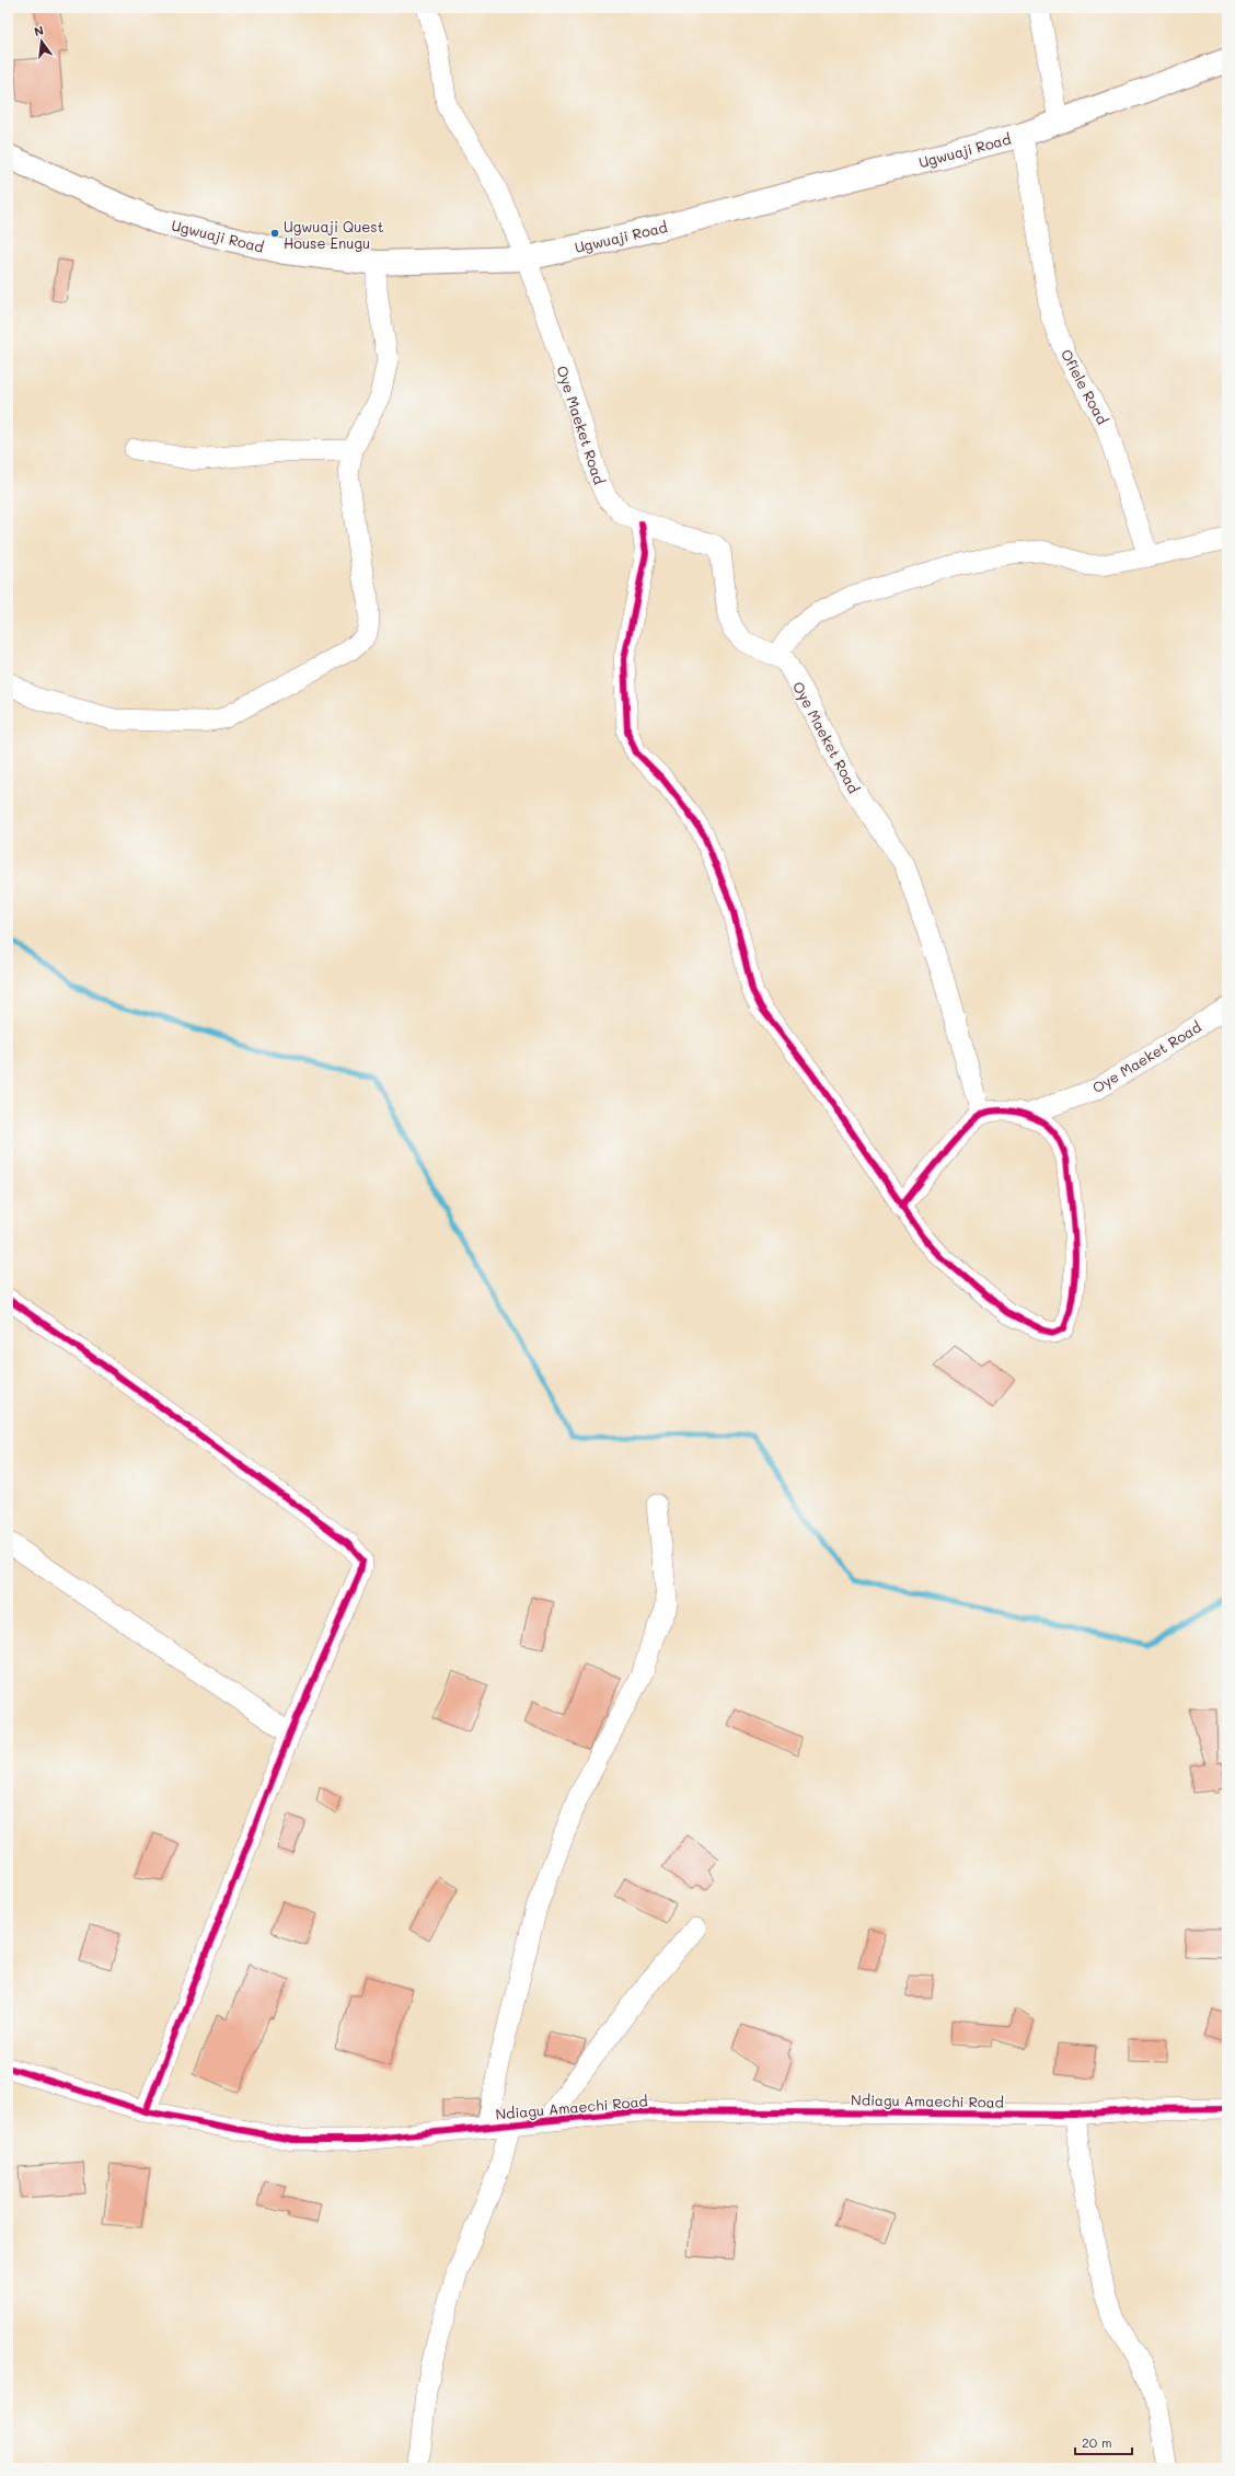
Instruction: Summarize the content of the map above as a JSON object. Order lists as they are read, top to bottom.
{
  "streets": {
    "main road": ["Ugwuaji Road"],
    "street": ["Ofiele Road", "Oye Maeket Road", "Ndiagu Amaechi Road"]
  },
  "crossings": [
    ["Ugwuaji Road", "Ofiele Road"],
    ["Ugwuaji Road", "Oye Maeket Road"]
  ],
  "places": ["Ugwuaji Quest House Enugu"],
  "scale_bar": "20 m",
  "north": "top"
}
